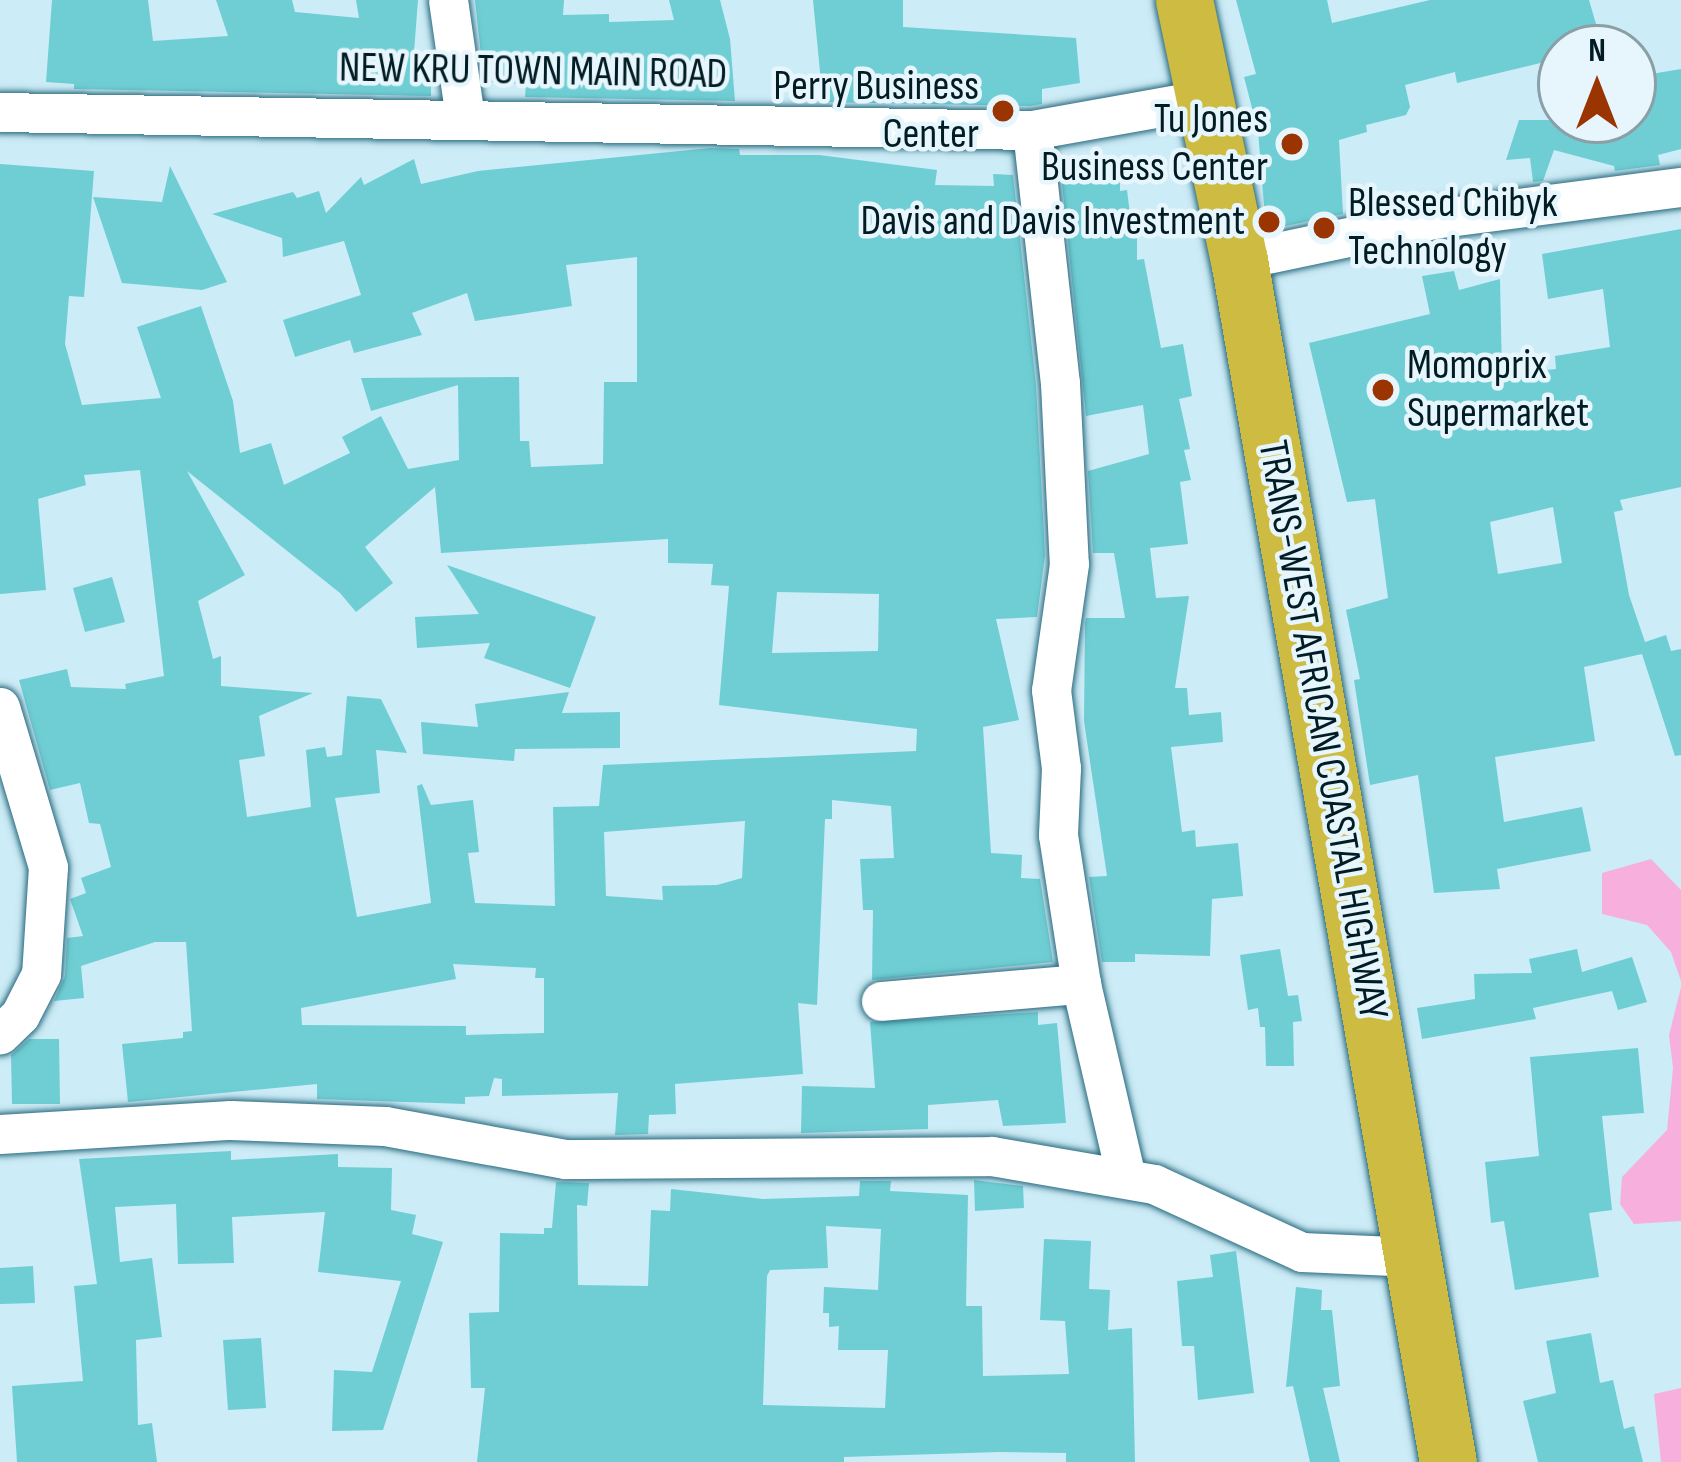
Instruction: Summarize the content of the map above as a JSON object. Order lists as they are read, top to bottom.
{
  "streets": {
    "highway": ["TRANS-WEST AFRICAN COASTAL HIGHWAY"],
    "street": ["NEW KRU TOWN MAIN ROAD"]
  },
  "crossings": [
    ["NEW KRU TOWN MAIN ROAD", "TRANS-WEST AFRICAN COASTAL HIGHWAY"]
  ],
  "places": [
    "Perry Business Center",
    "Tu Jones Business Center",
    "Davis and Davis Investment",
    "Blessed Chibyk Technology",
    "Momoprix Supermarket"
  ],
  "north": "top"
}
